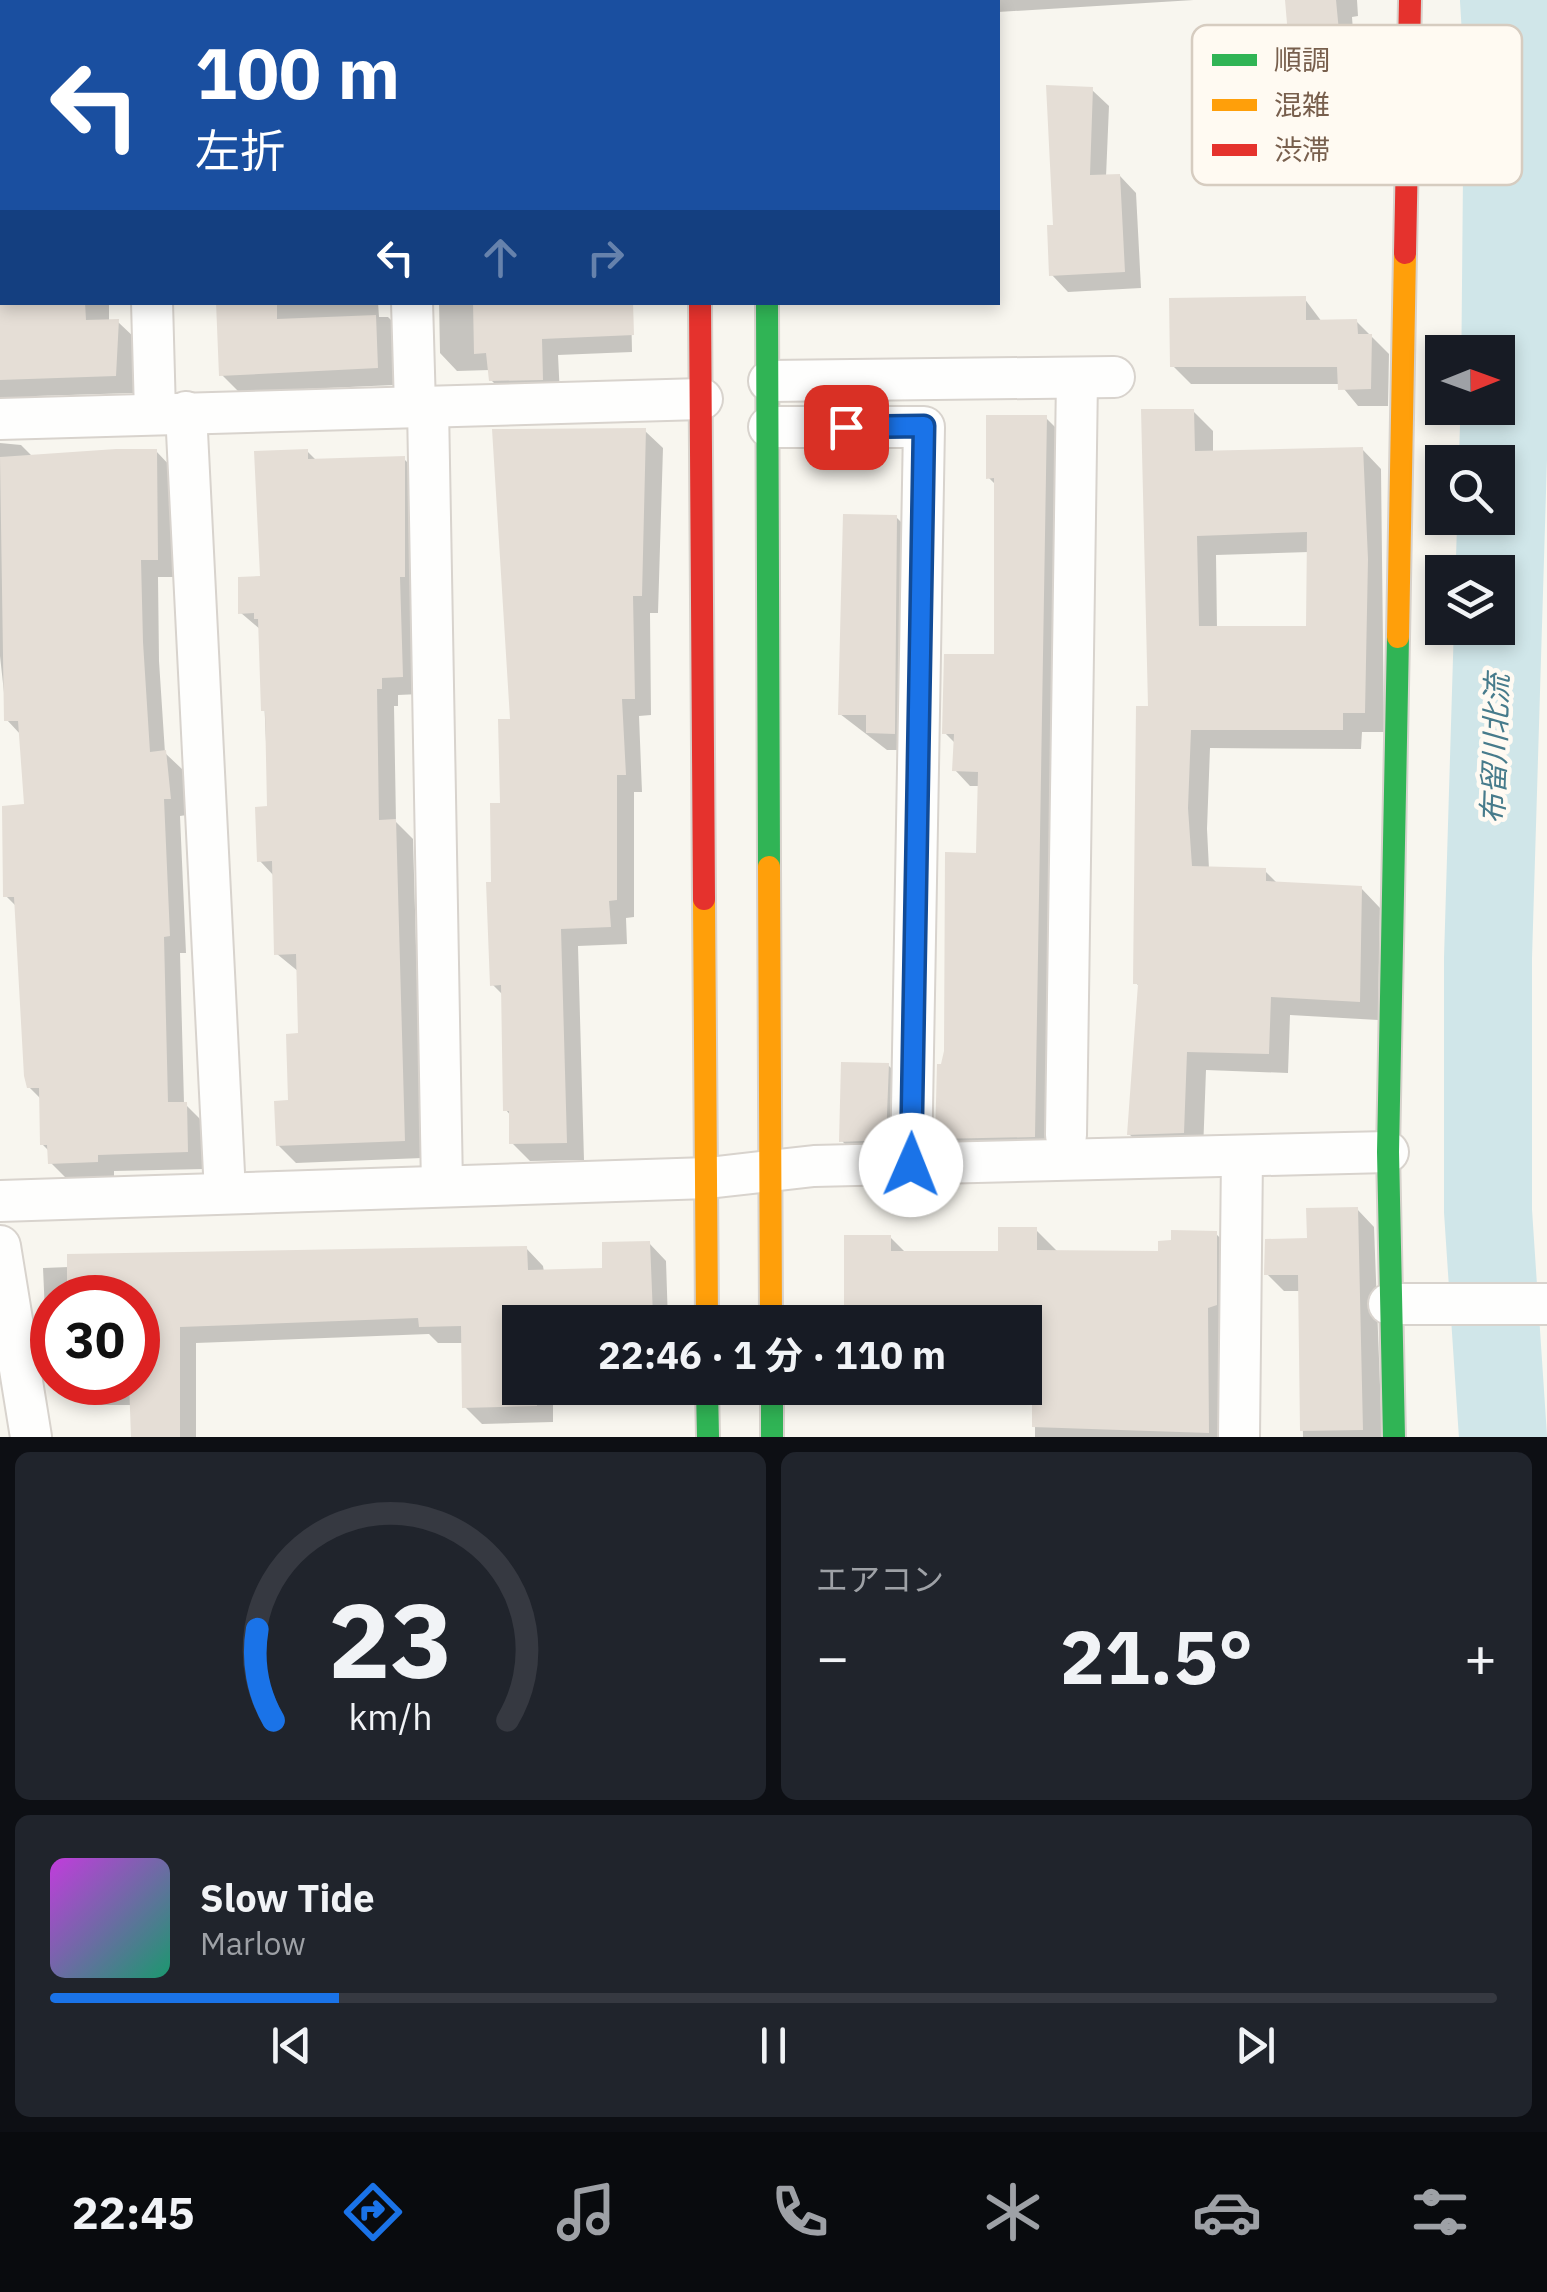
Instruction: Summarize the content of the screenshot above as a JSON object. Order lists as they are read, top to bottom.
{
  "water": ["布留川北流"],
  "legend": ["順調", "混雑", "渋滞"],
  "north": "right",
  "page": {
    "turn": ["100 m", "左折"],
    "limit": "30",
    "trip": "22:46 · 1 分 · 110 m",
    "tile": "エアコン",
    "heat": ["−", "21.5°", "+"],
    "song": ["Slow Tide", "Marlow"],
    "tabs": "22:45",
    "gauge": ["23", "km/h"]
  }
}
